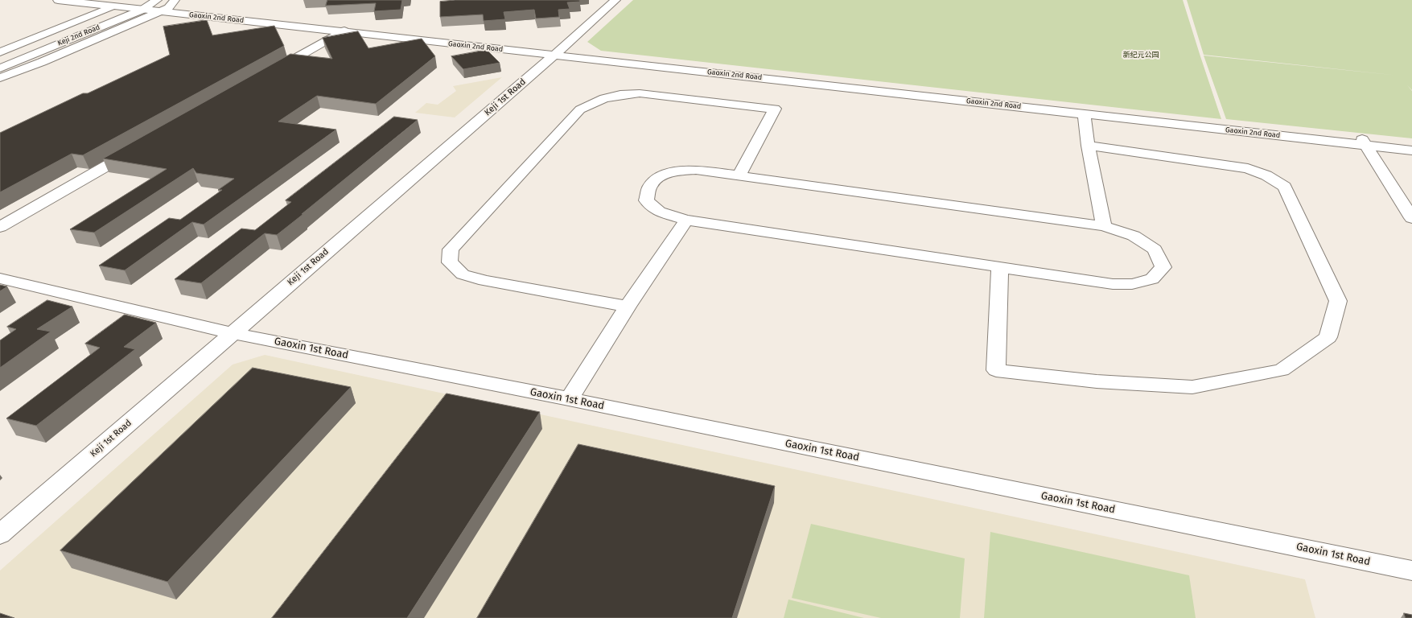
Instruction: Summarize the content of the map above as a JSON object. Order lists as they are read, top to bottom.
{
  "streets": {
    "street": [
      "Gaoxin 2nd Road",
      "Keji 2nd Road",
      "Keji 1st Road",
      "Gaoxin 1st Road"
    ]
  },
  "crossings": [
    ["Gaoxin 2nd Road", "Keji 2nd Road"],
    ["Gaoxin 2nd Road", "Keji 1st Road"],
    ["Keji 1st Road", "Gaoxin 1st Road"]
  ],
  "parks": ["新纪元公园"]
}
